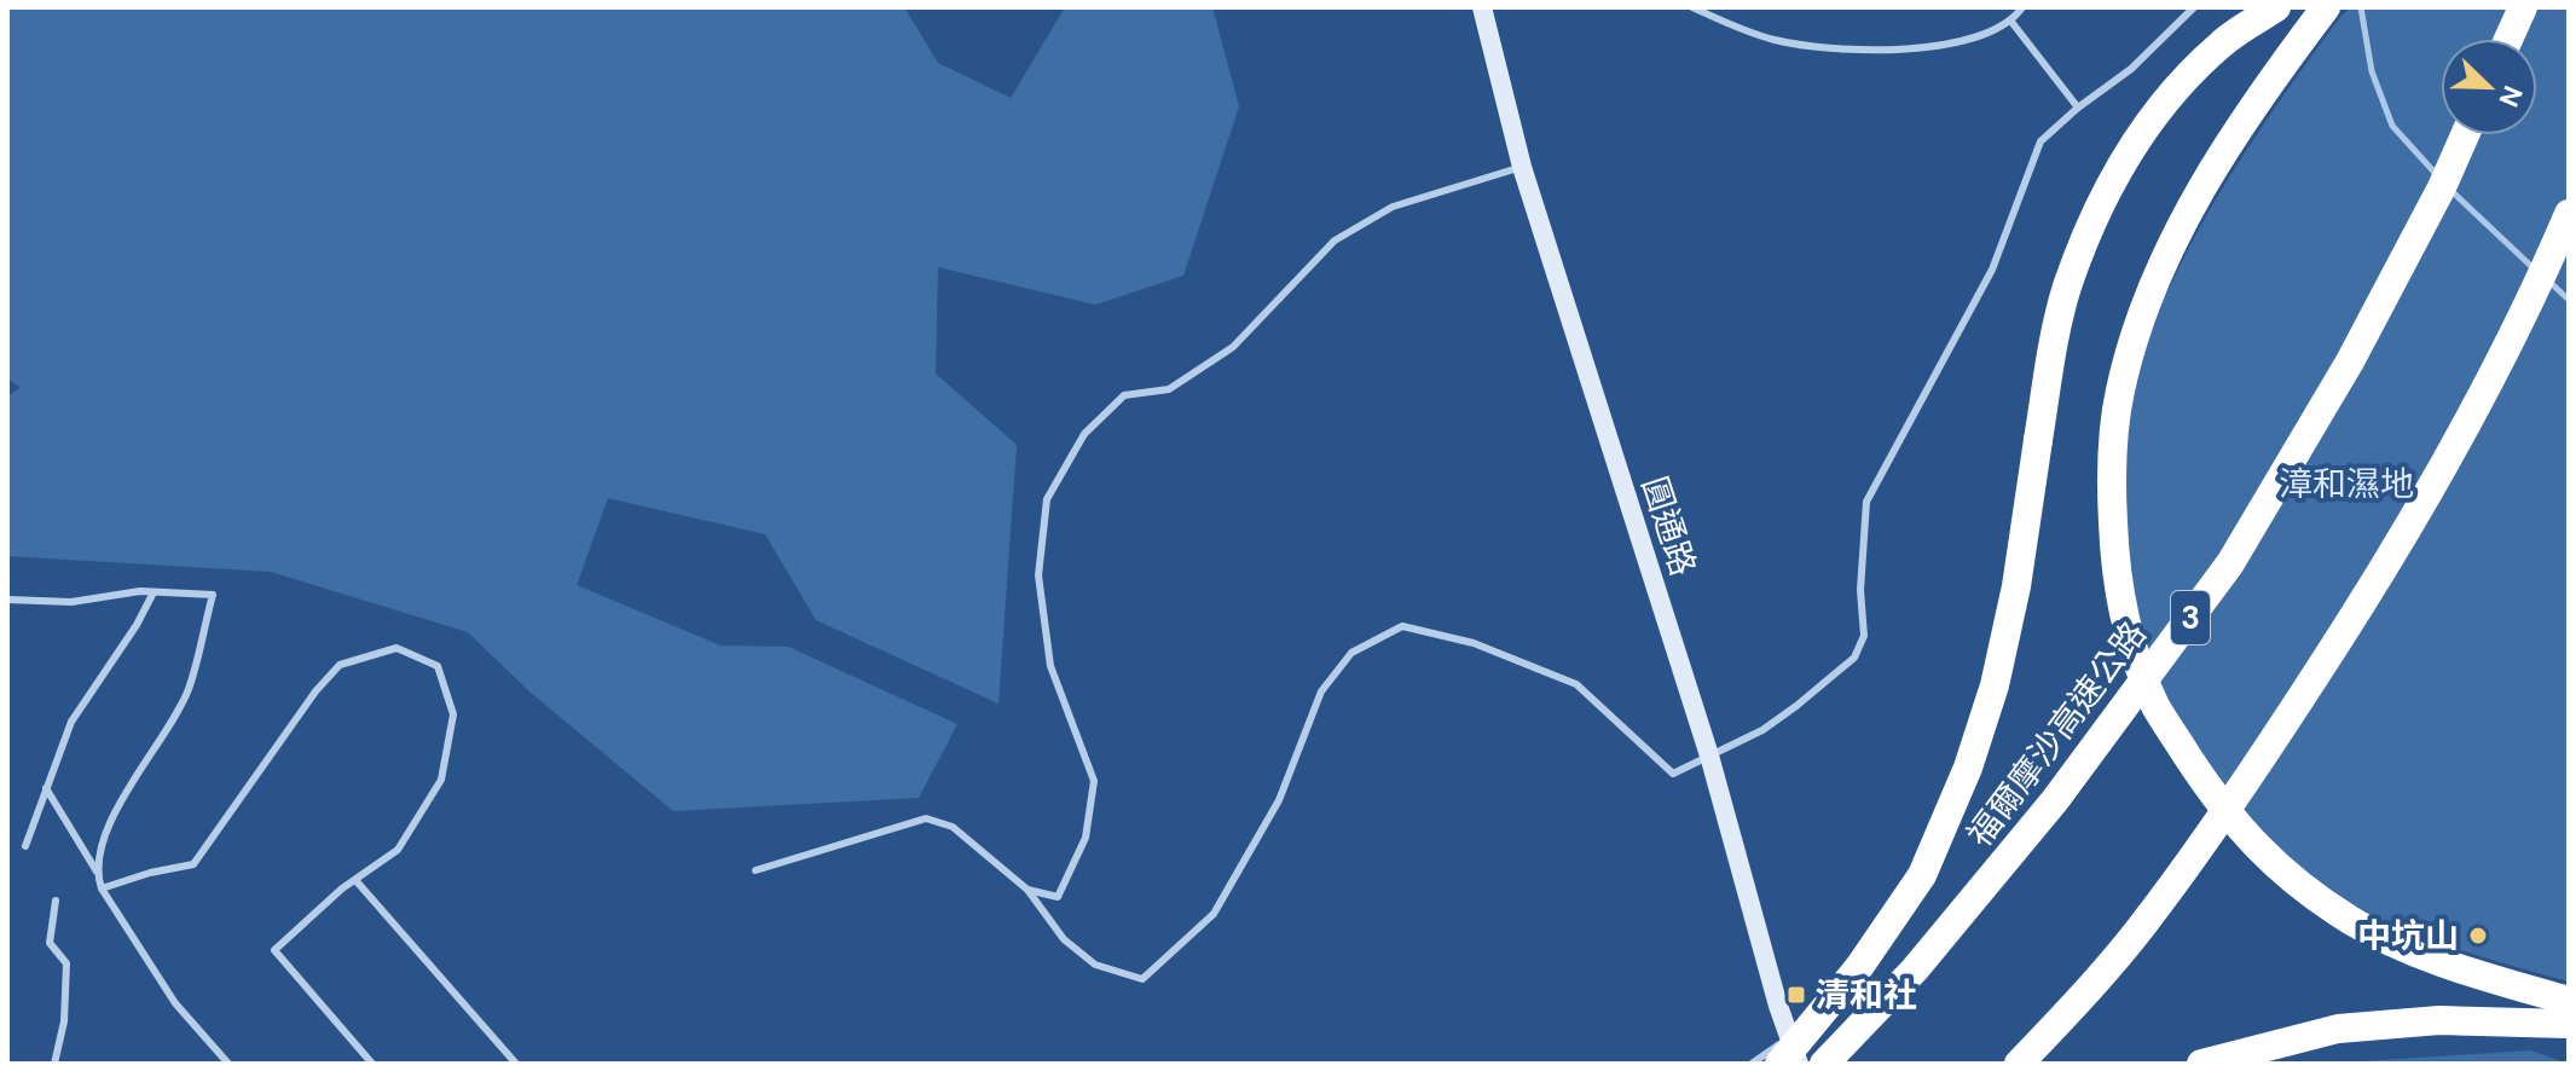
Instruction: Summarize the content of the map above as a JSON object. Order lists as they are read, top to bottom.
{
  "streets": {
    "highway": ["3", "福爾摩沙高速公路"],
    "street": ["圓通路"]
  },
  "parks": ["漳和濕地"],
  "places": {
    "other": ["中坑山"],
    "transit": ["清和社"]
  },
  "north": "bottom right"
}
